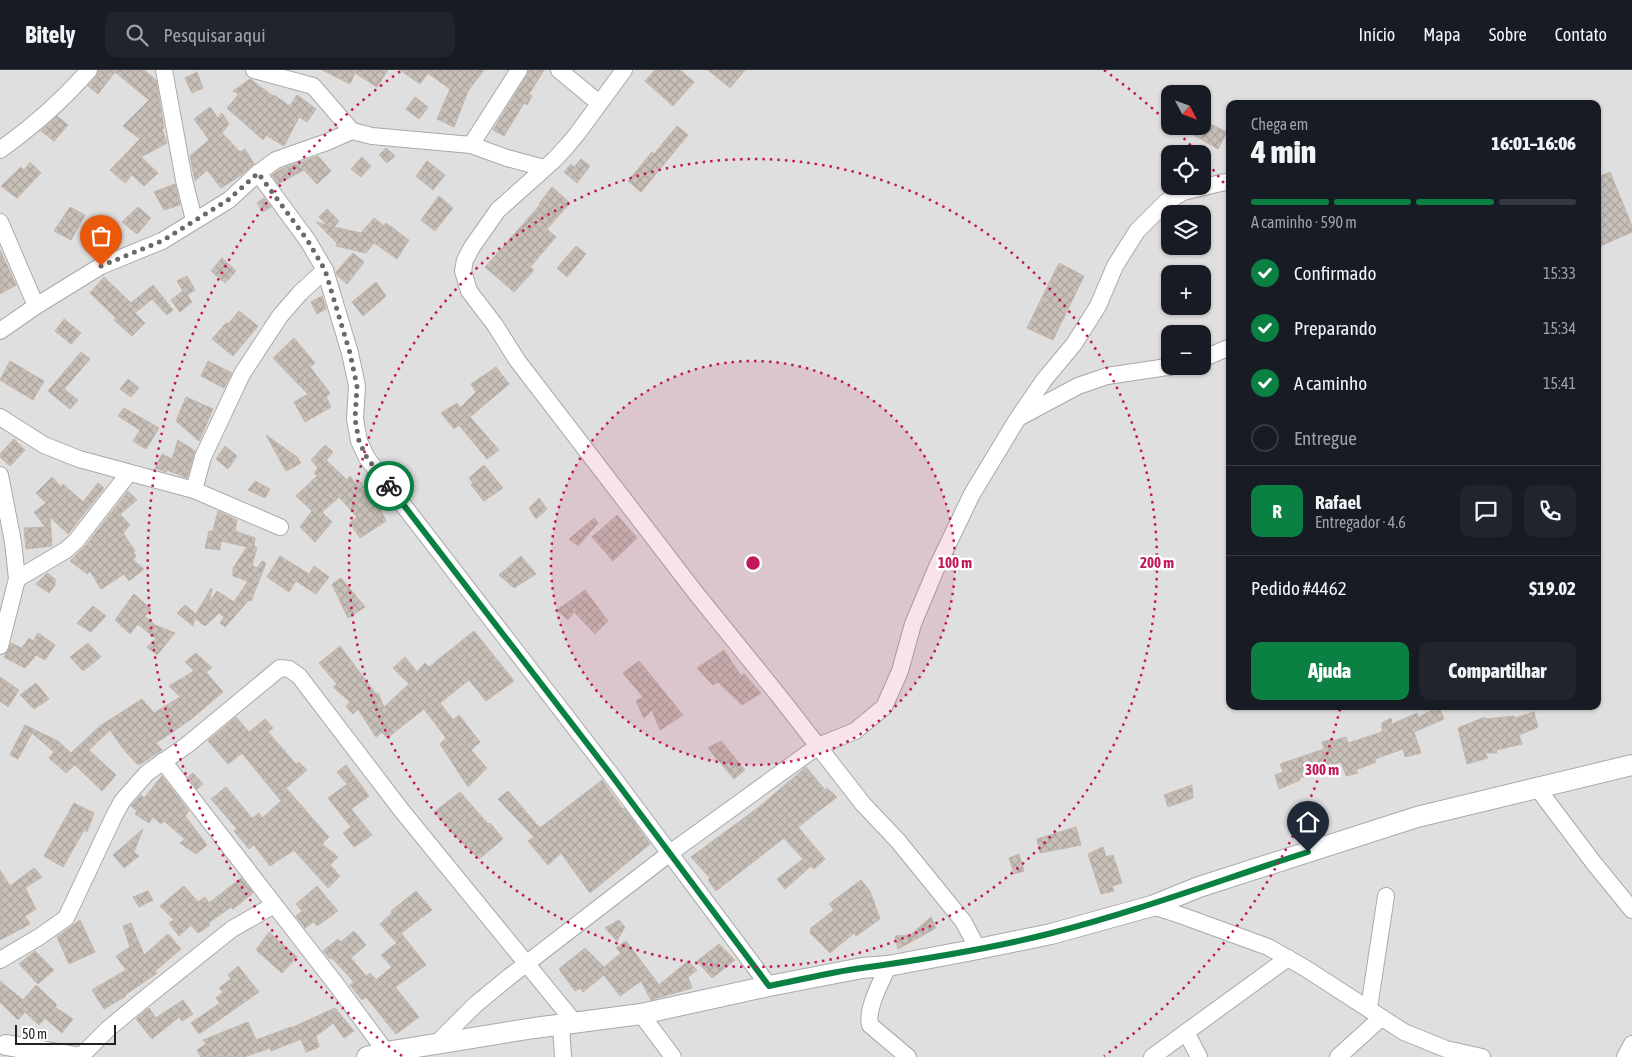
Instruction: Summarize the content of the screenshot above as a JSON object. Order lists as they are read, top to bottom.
{
  "scale_bar": "50 m",
  "north": "bottom right",
  "page": {
    "header": "Bitely",
    "search": "Pesquisar aqui",
    "nav": [
      "Início",
      "Mapa",
      "Sobre",
      "Contato"
    ],
    "map_buttons": ["+", "−"],
    "heading": ["4 min", "Chega em", "16:01–16:06"],
    "panel": [
      "Rafael",
      "Entregador · 4.6",
      "Pedido #4462",
      "$19.02"
    ],
    "bar": "A caminho · 590 m",
    "list": [
      ["Confirmado", "15:33"],
      ["Preparando", "15:34"],
      ["A caminho", "15:41"],
      "Entregue"
    ],
    "round": "R",
    "buttons": ["Ajuda", "Compartilhar"],
    "scale": "50 m"
  },
  "rings": ["100 m", "200 m", "300 m"]
}
